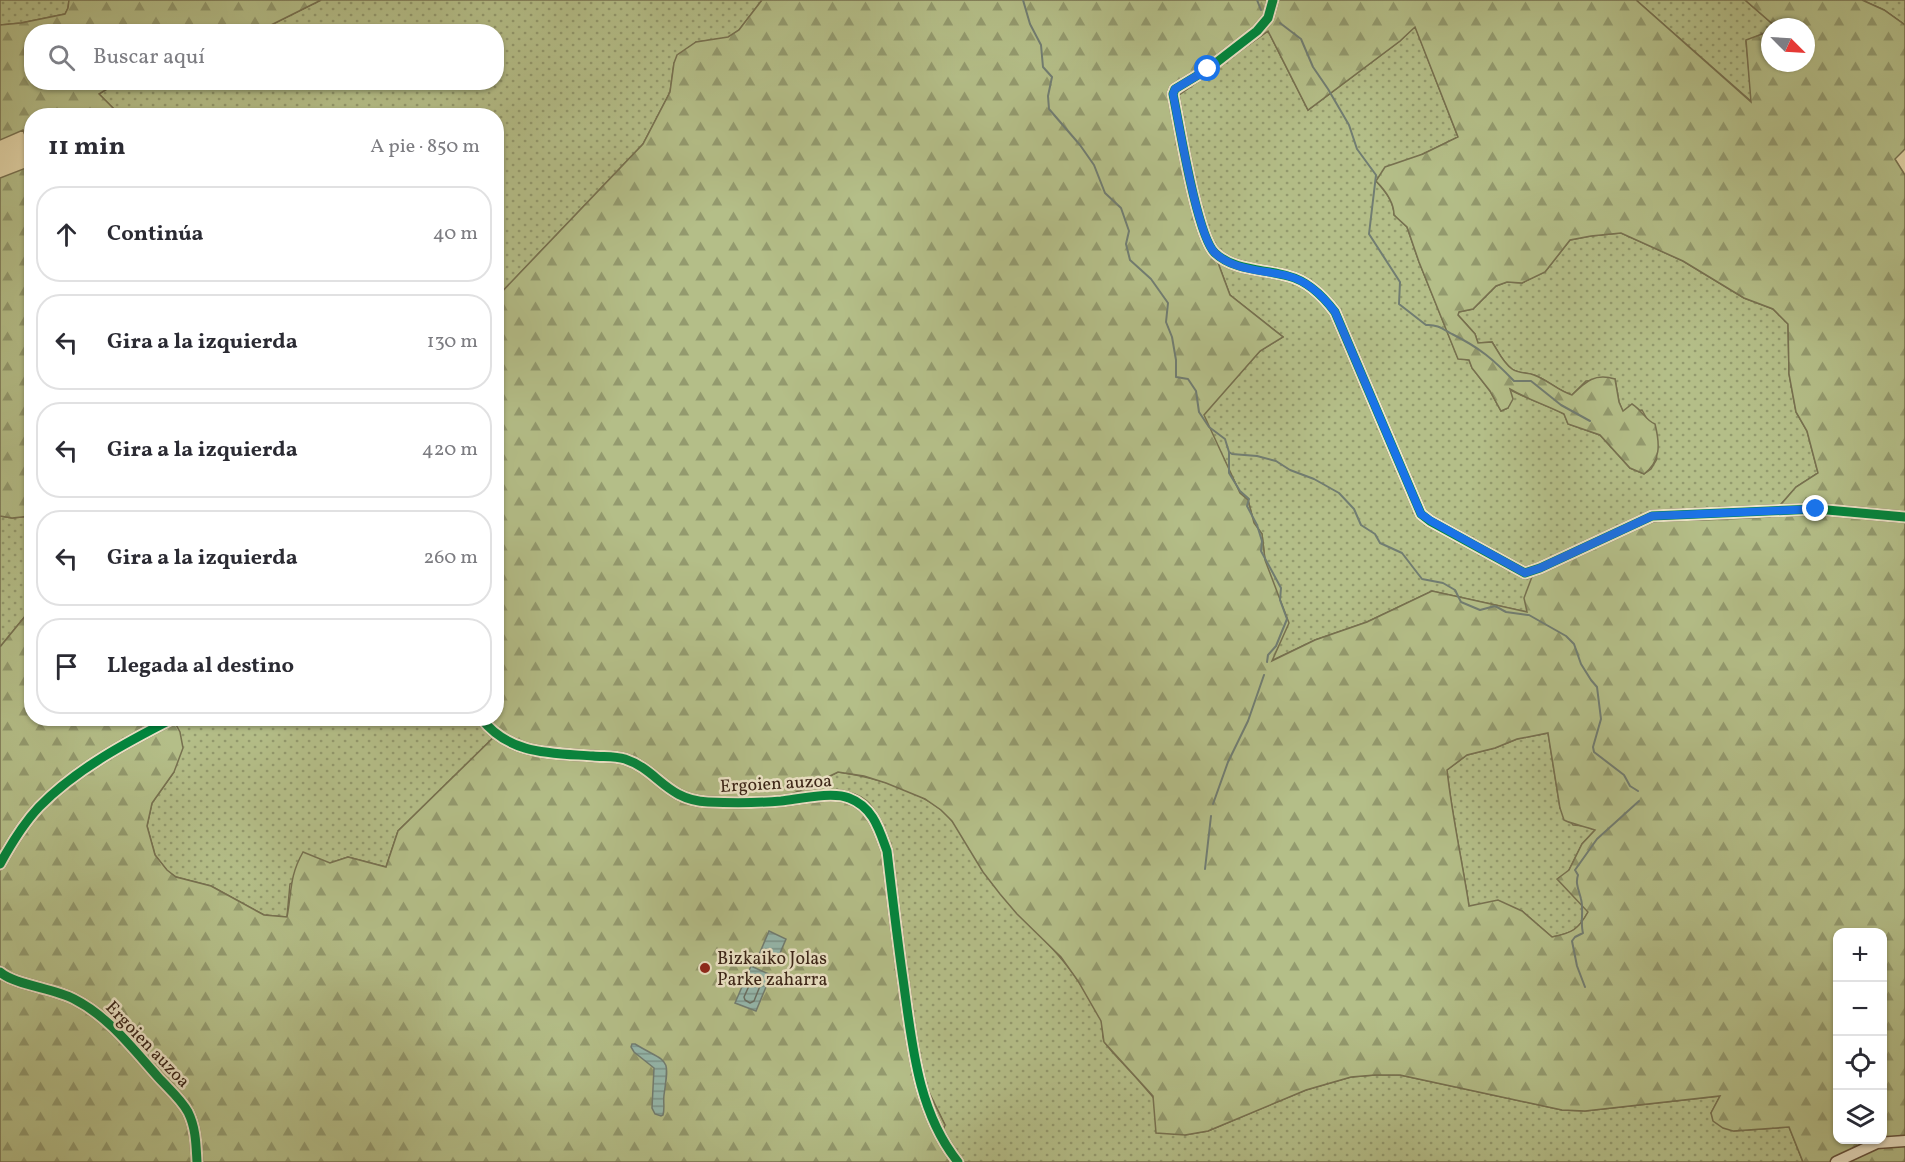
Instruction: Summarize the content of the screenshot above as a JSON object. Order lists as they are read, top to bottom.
{
  "streets": {
    "street": ["Ergoien auzoa"]
  },
  "places": ["Bizkaiko Jolas Parke zaharra"],
  "north": "bottom right",
  "page": {
    "search": "Buscar aquí",
    "heading": ["11 min", "A pie · 850 m"],
    "list": [
      ["Continúa", "40 m"],
      ["Gira a la izquierda", "130 m"],
      ["Gira a la izquierda", "420 m"],
      ["Gira a la izquierda", "260 m"],
      "Llegada al destino"
    ],
    "map_buttons": ["+", "−"]
  }
}
